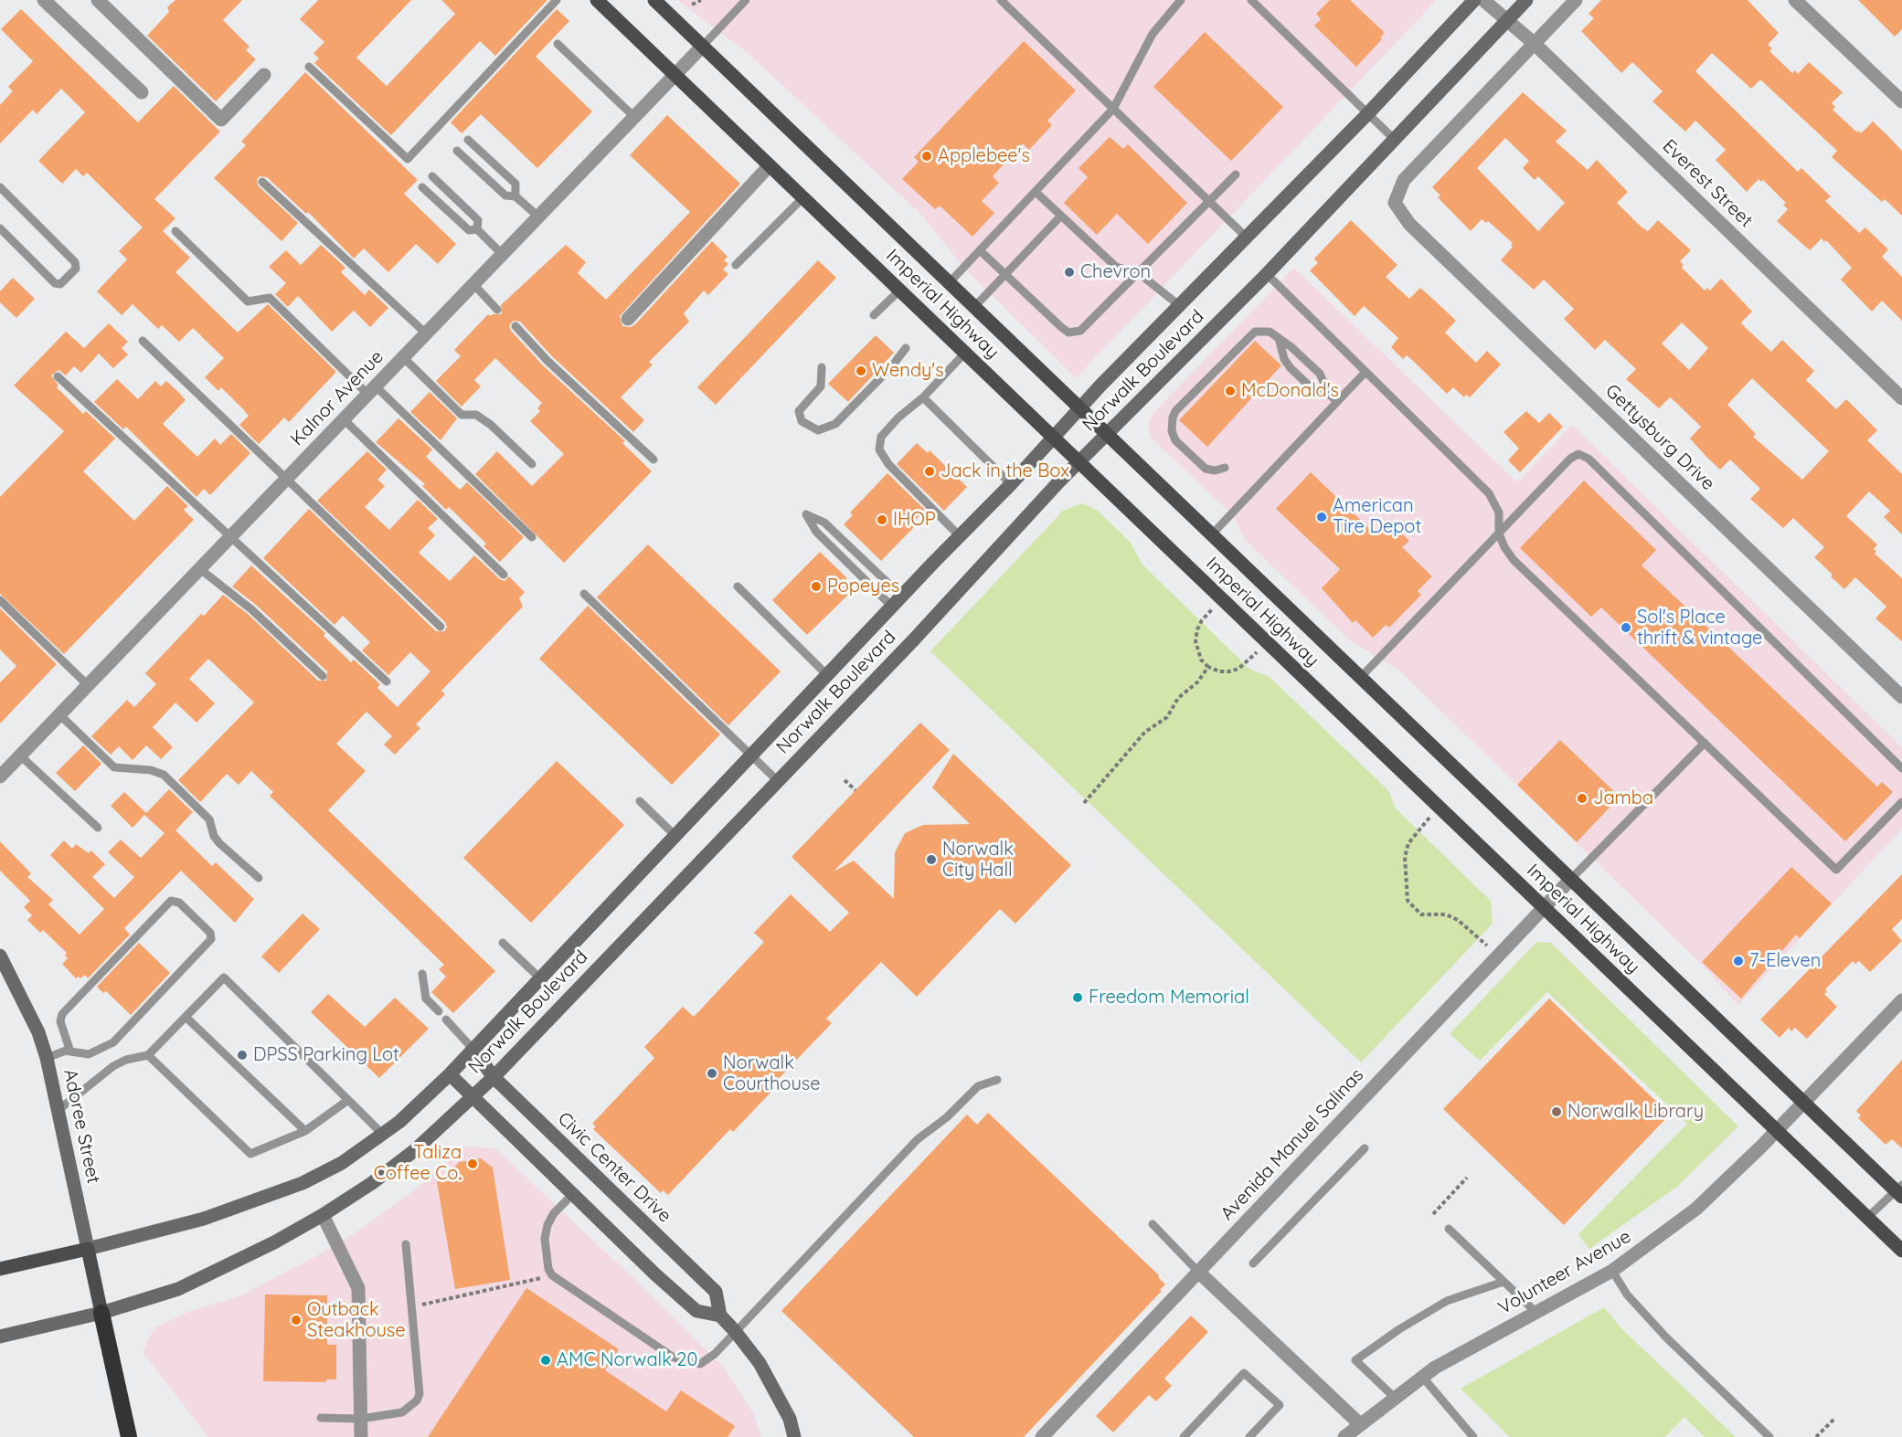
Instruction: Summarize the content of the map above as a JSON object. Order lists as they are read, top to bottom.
{
  "streets": {
    "main road": [
      "Imperial Highway",
      "Norwalk Boulevard",
      "Adoree Street",
      "Civic Center Drive"
    ],
    "street": [
      "Everest Street",
      "Kalnor Avenue",
      "Gettysburg Drive",
      "Avenida Manuel Salinas",
      "Volunteer Avenue"
    ]
  },
  "crossings": [
    ["Everest Street", "Norwalk Boulevard"],
    ["Everest Street", "Gettysburg Drive"],
    ["Imperial Highway", "Norwalk Boulevard"],
    ["Imperial Highway", "Kalnor Avenue"],
    ["Imperial Highway", "Avenida Manuel Salinas"],
    ["Imperial Highway", "Volunteer Avenue"],
    ["Norwalk Boulevard", "Adoree Street"],
    ["Norwalk Boulevard", "Civic Center Drive"]
  ],
  "places": [
    "Applebee's",
    "Chevron",
    "Wendy's",
    "McDonald's",
    "Jack in the Box",
    "American Tire Depot",
    "IHOP",
    "Popeyes",
    "Sol's Place thrift & vintage",
    "Jamba",
    "Norwalk City Hall",
    "7-Eleven",
    "Freedom Memorial",
    "DPSS Parking Lot",
    "Norwalk Courthouse",
    "Norwalk Library",
    "Taliza Coffee Co.",
    "Outback Steakhouse",
    "AMC Norwalk 20"
  ]
}
